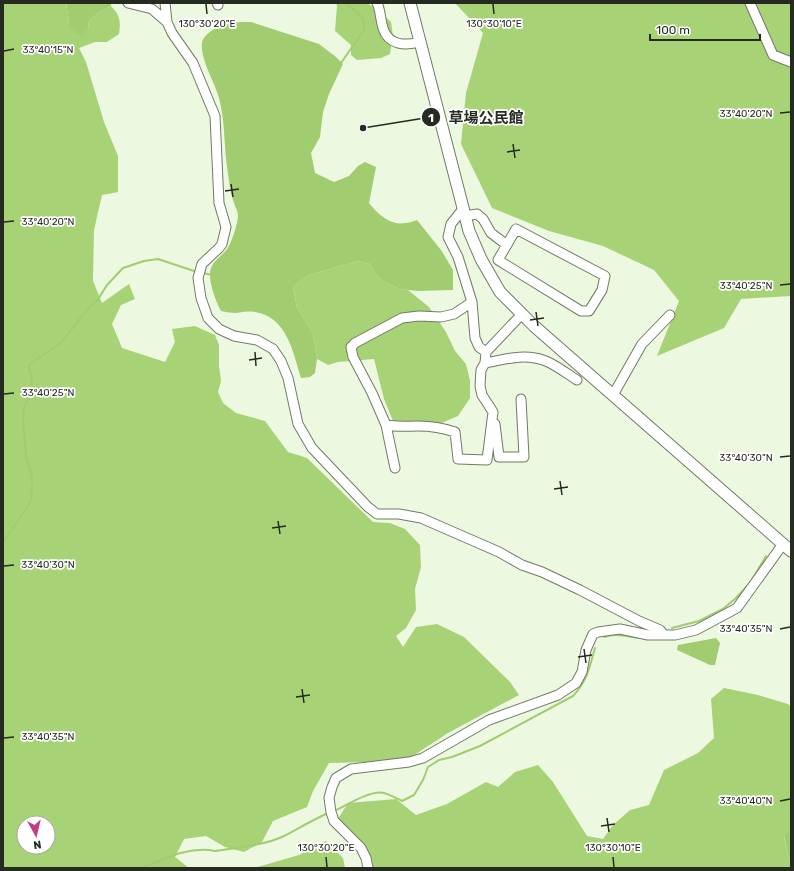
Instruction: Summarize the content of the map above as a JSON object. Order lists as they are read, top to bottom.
{
  "places": ["草場公民館"],
  "scale_bar": "100 m",
  "north": "bottom",
  "coordinates": [
    "130°30'20\"E",
    "130°30'10\"E",
    "33°40'15\"N",
    "33°40'20\"N",
    "33°40'25\"N",
    "33°40'30\"N",
    "33°40'35\"N",
    "33°40'40\"N"
  ]
}
